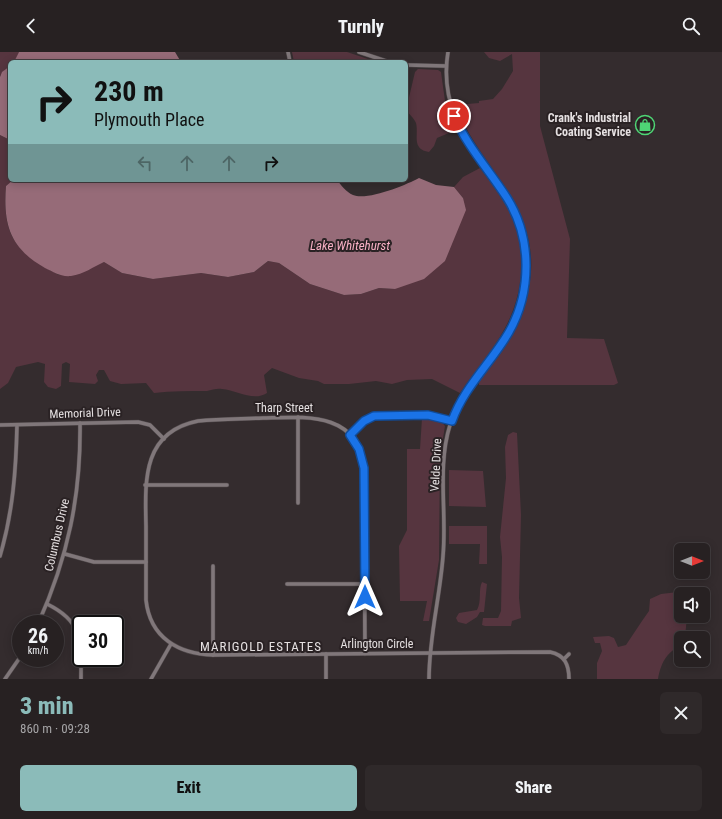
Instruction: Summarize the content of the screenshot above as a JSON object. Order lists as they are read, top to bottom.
{
  "streets": {
    "street": [
      "Tharp Street",
      "Memorial Drive",
      "Velde Drive",
      "Columbus Drive",
      "Arlington Circle"
    ]
  },
  "crossings": [
    ["Tharp Street", "Memorial Drive"],
    ["Tharp Street", "Arlington Circle"],
    ["Memorial Drive", "Columbus Drive"],
    ["Memorial Drive", "Arlington Circle"],
    ["Velde Drive", "Arlington Circle"]
  ],
  "districts": ["MARIGOLD ESTATES"],
  "water": ["Lake Whitehurst"],
  "places": {
    "shop": ["Crank's Industrial Coating Service"]
  },
  "north": "right",
  "page": {
    "header": "Turnly",
    "turn": ["230 m", "Plymouth Place"],
    "speed": "26 km/h",
    "limit": "30",
    "heading": ["3 min", "860 m · 09:28"],
    "buttons": ["Exit", "Share"]
  }
}
